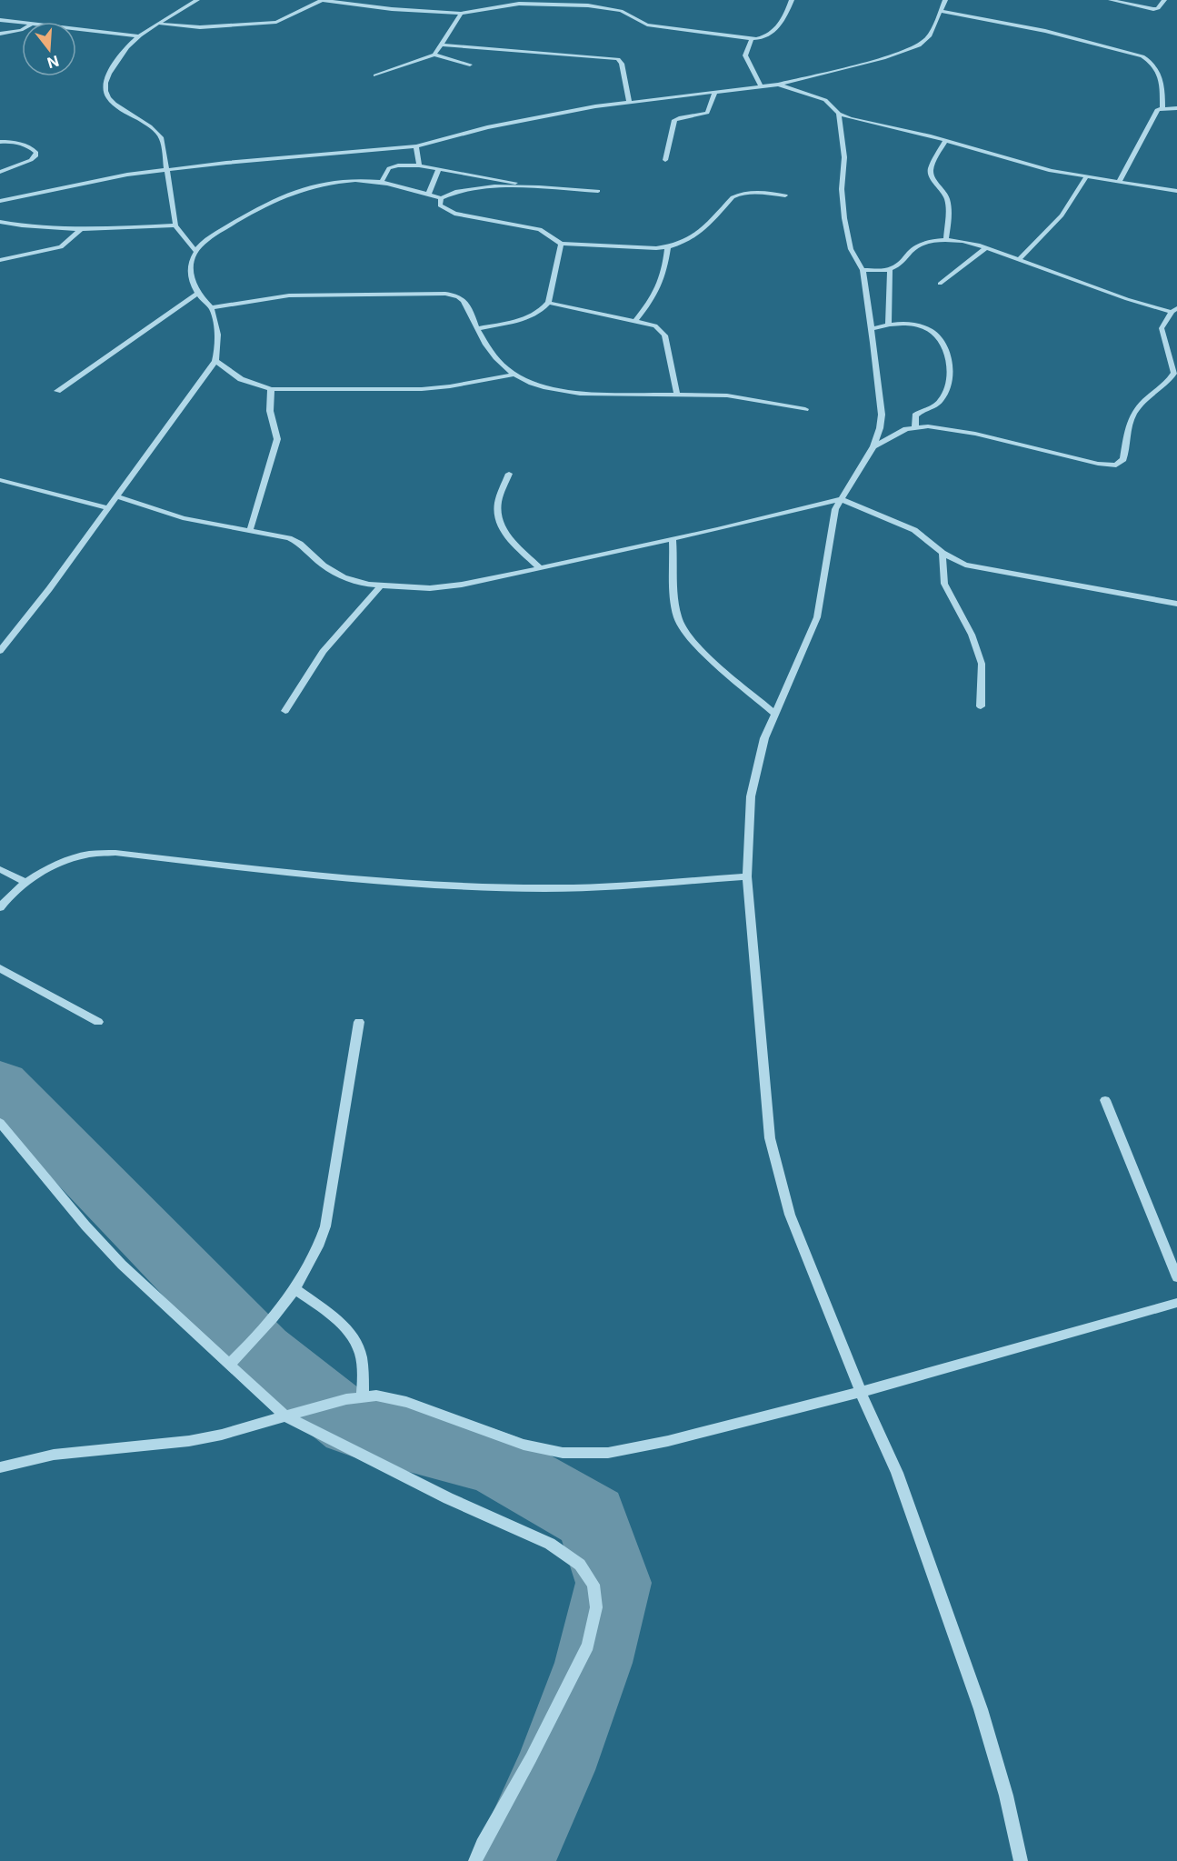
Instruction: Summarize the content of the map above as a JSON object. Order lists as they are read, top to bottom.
{
  "north": "bottom"
}
